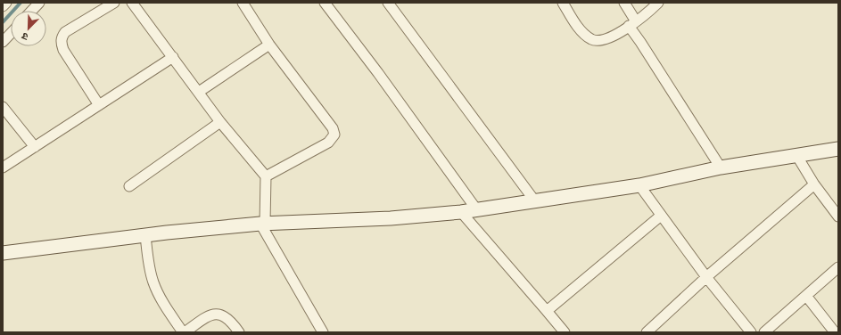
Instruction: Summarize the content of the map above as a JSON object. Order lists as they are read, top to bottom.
{
  "north": "bottom left"
}
